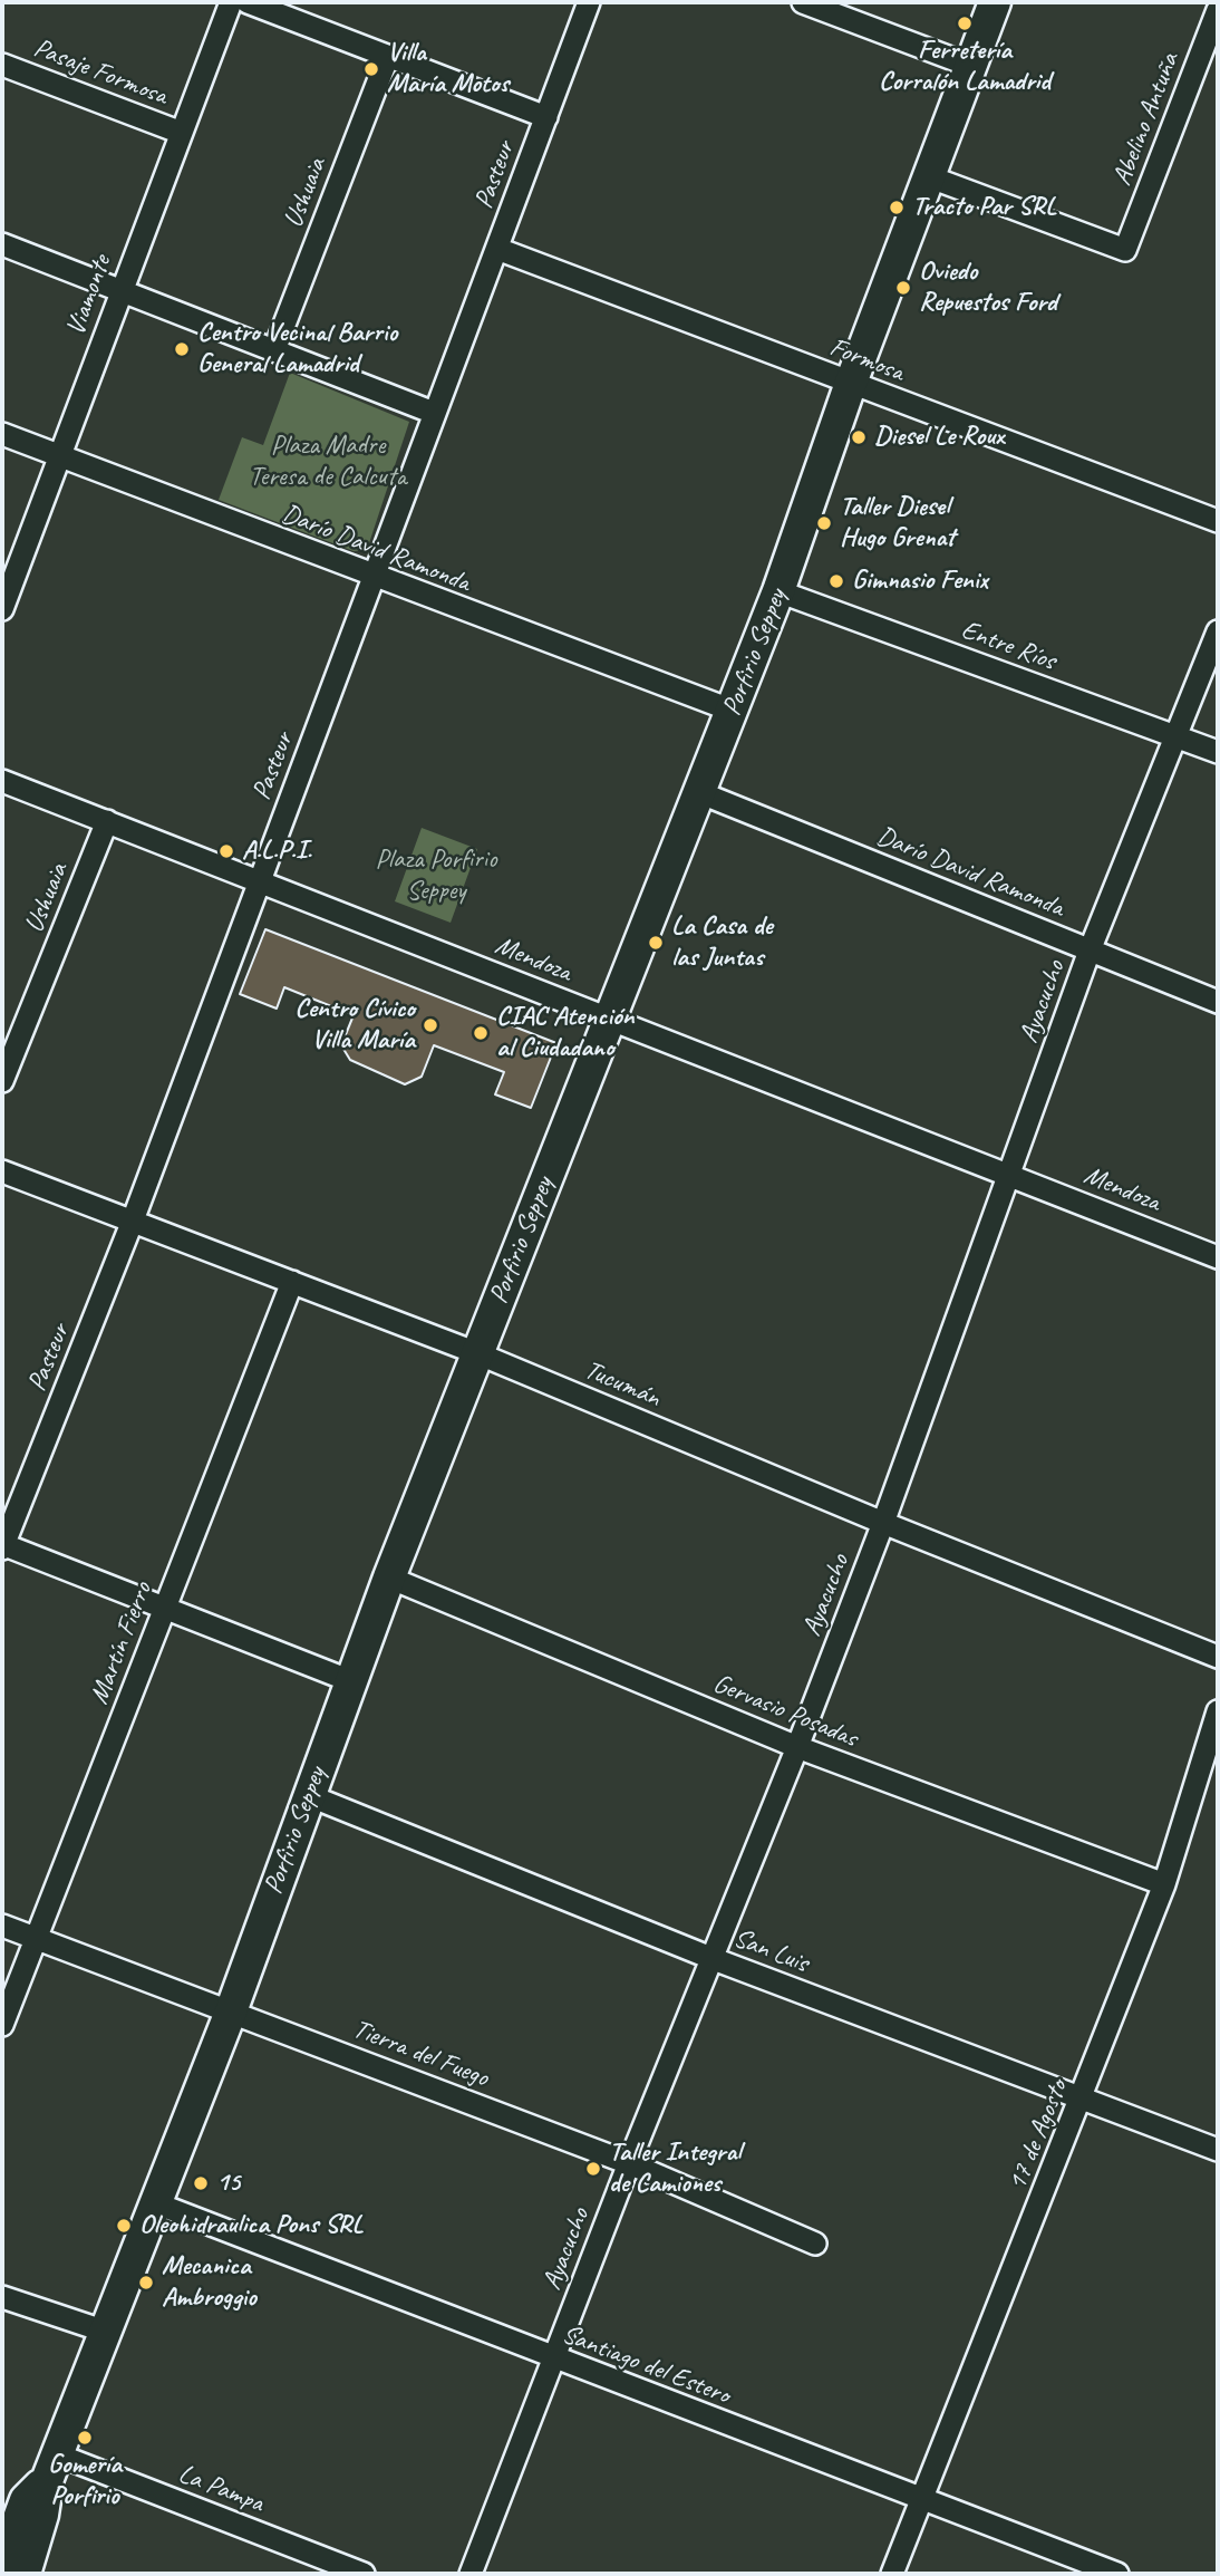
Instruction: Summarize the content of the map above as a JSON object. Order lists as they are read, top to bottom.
{
  "streets": {
    "main road": ["Porfirio Seppey"],
    "street": [
      "Pasaje Formosa",
      "Abelino Antuña",
      "Pasteur",
      "Ushuaia",
      "Viamonte",
      "Formosa",
      "Darío David Ramonda",
      "Entre Ríos",
      "Mendoza",
      "Ayacucho",
      "Tucumán",
      "Martín Fierro",
      "Gervasio Posadas",
      "San Luis",
      "Tierra del Fuego",
      "17 de Agosto",
      "Santiago del Estero",
      "La Pampa"
    ]
  },
  "crossings": [
    ["Pasaje Formosa", "Viamonte"],
    ["Abelino Antuña", "Porfirio Seppey"],
    ["Pasteur", "Formosa"],
    ["Pasteur", "Darío David Ramonda"],
    ["Pasteur", "Mendoza"],
    ["Pasteur", "Tucumán"],
    ["Ushuaia", "Mendoza"],
    ["Viamonte", "Darío David Ramonda"],
    ["Formosa", "Porfirio Seppey"],
    ["Darío David Ramonda", "Porfirio Seppey"],
    ["Darío David Ramonda", "Ayacucho"],
    ["Entre Ríos", "Porfirio Seppey"],
    ["Entre Ríos", "Ayacucho"],
    ["Porfirio Seppey", "Mendoza"],
    ["Porfirio Seppey", "Tucumán"],
    ["Porfirio Seppey", "Gervasio Posadas"],
    ["Porfirio Seppey", "San Luis"],
    ["Porfirio Seppey", "Tierra del Fuego"],
    ["Porfirio Seppey", "Santiago del Estero"],
    ["Porfirio Seppey", "La Pampa"],
    ["Mendoza", "Ayacucho"],
    ["Ayacucho", "Tucumán"],
    ["Ayacucho", "Gervasio Posadas"],
    ["Ayacucho", "San Luis"],
    ["Ayacucho", "Tierra del Fuego"],
    ["Ayacucho", "Santiago del Estero"],
    ["Tucumán", "Martín Fierro"],
    ["Martín Fierro", "Tierra del Fuego"],
    ["Gervasio Posadas", "17 de Agosto"],
    ["San Luis", "17 de Agosto"],
    ["17 de Agosto", "Santiago del Estero"]
  ],
  "parks": ["Plaza Madre Teresa de Calcuta", "Plaza Porfirio Seppey"],
  "places": [
    "Ferretería Corralón Lamadrid",
    "Villa María Motos",
    "Tracto Par SRL",
    "Oviedo Repuestos Ford",
    "Centro Vecinal Barrio General Lamadrid",
    "Diesel Le Roux",
    "Taller Diesel Hugo Grenat",
    "Gimnasio Fenix",
    "A.L.P.I.",
    "La Casa de las Juntas",
    "Centro Cívico Villa María",
    "CIAC Atención al Ciudadano",
    "Taller Integral de Camiones",
    "15",
    "Oleohidraulica Pons SRL",
    "Mecanica Ambroggio",
    "Gomería Porfirio"
  ]
}
